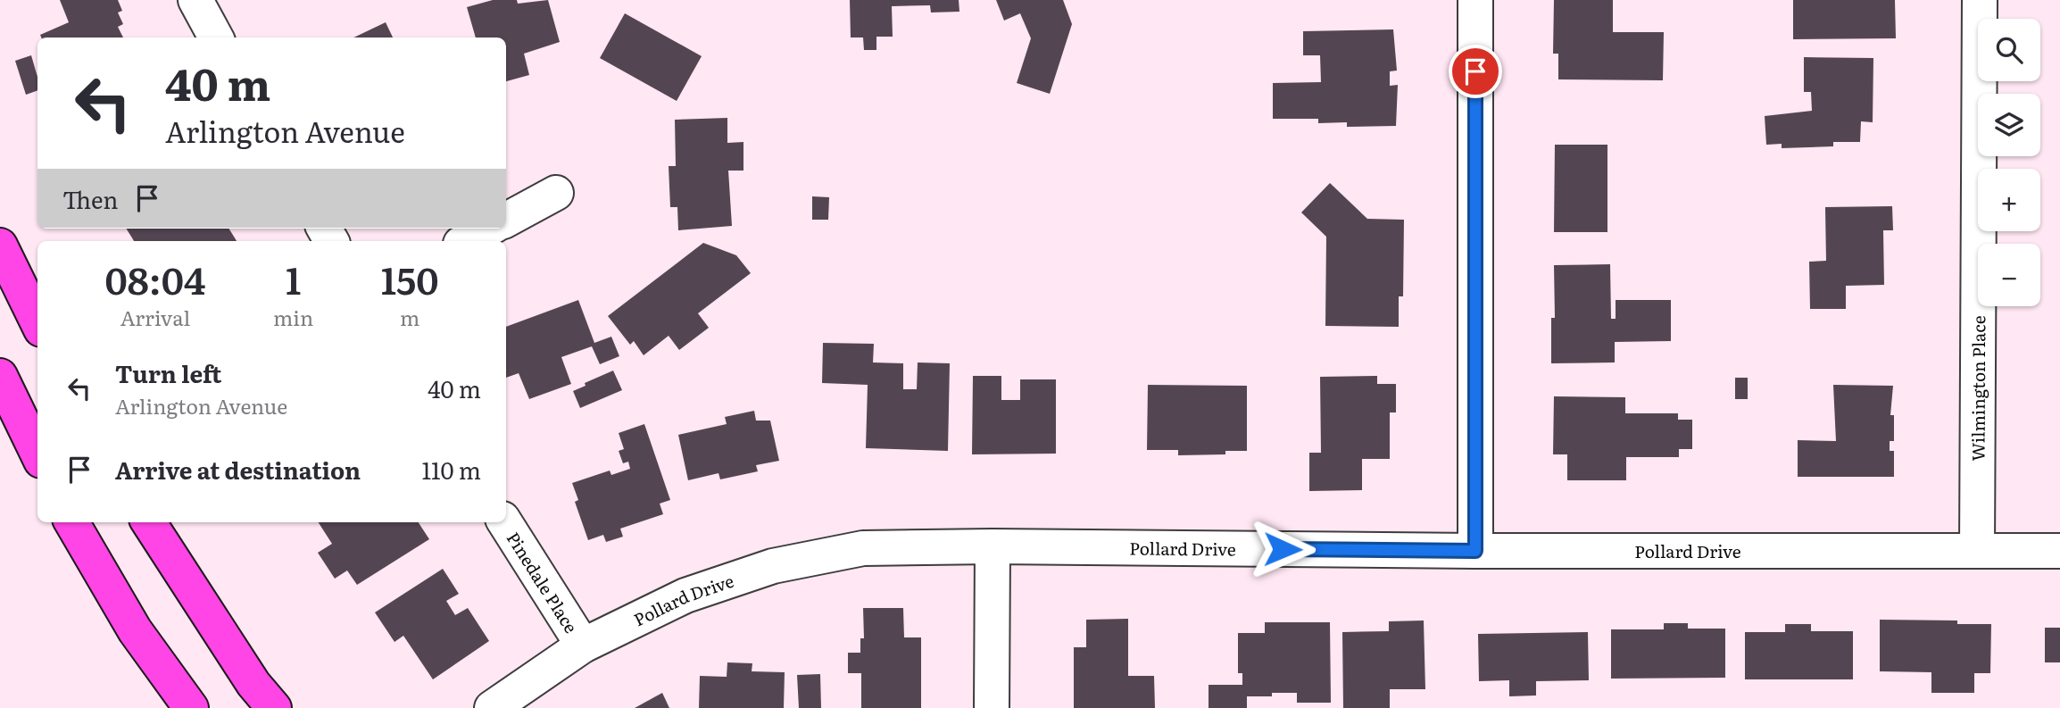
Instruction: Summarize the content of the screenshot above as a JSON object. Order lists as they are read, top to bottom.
{
  "streets": {
    "street": ["Wilmington Place", "Pollard Drive", "Pinedale Place"]
  },
  "crossings": [
    ["Wilmington Place", "Pollard Drive"],
    ["Pollard Drive", "Pinedale Place"]
  ],
  "page": {
    "map_buttons": ["+", "−"],
    "turn": ["40 m", "Arlington Avenue"],
    "then": "Then",
    "eta": [
      "08:04",
      "Arrival",
      "1",
      "min",
      "150",
      "m"
    ],
    "list": [
      {
        "name": "Turn left",
        "note": "Arlington Avenue",
        "value": "40 m"
      },
      {
        "name": "Arrive at destination",
        "value": "110 m"
      }
    ]
  }
}
